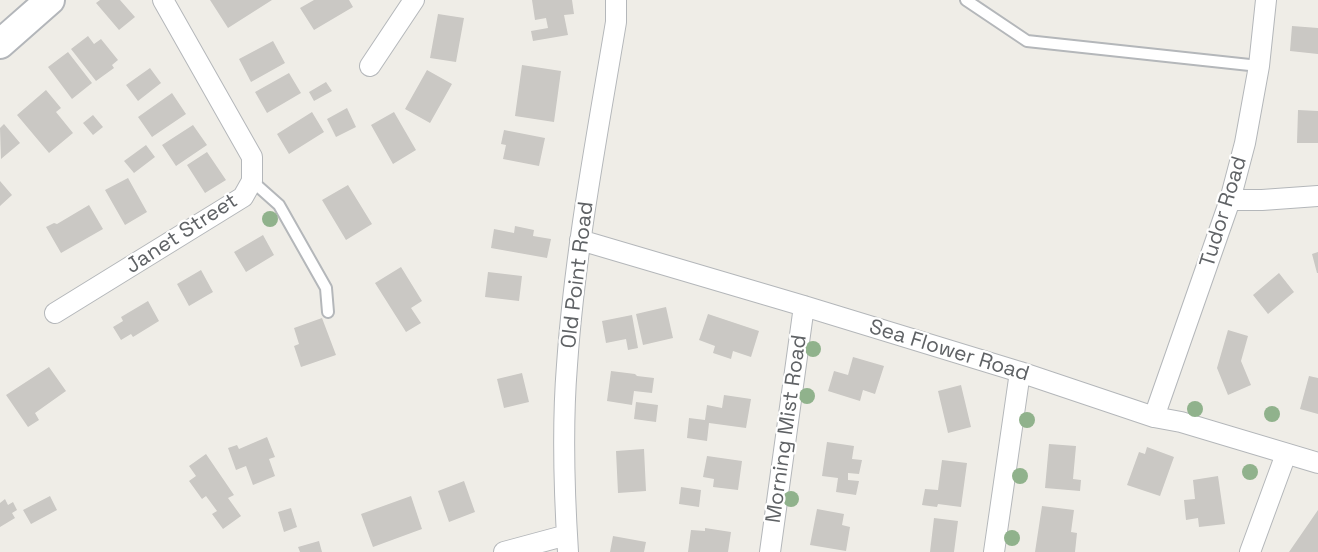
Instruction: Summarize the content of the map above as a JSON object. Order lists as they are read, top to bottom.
{
  "streets": {
    "street": [
      "Tudor Road",
      "Janet Street",
      "Old Point Road",
      "Sea Flower Road",
      "Morning Mist Road"
    ]
  },
  "crossings": [
    ["Tudor Road", "Sea Flower Road"],
    ["Old Point Road", "Sea Flower Road"],
    ["Sea Flower Road", "Morning Mist Road"]
  ]
}
